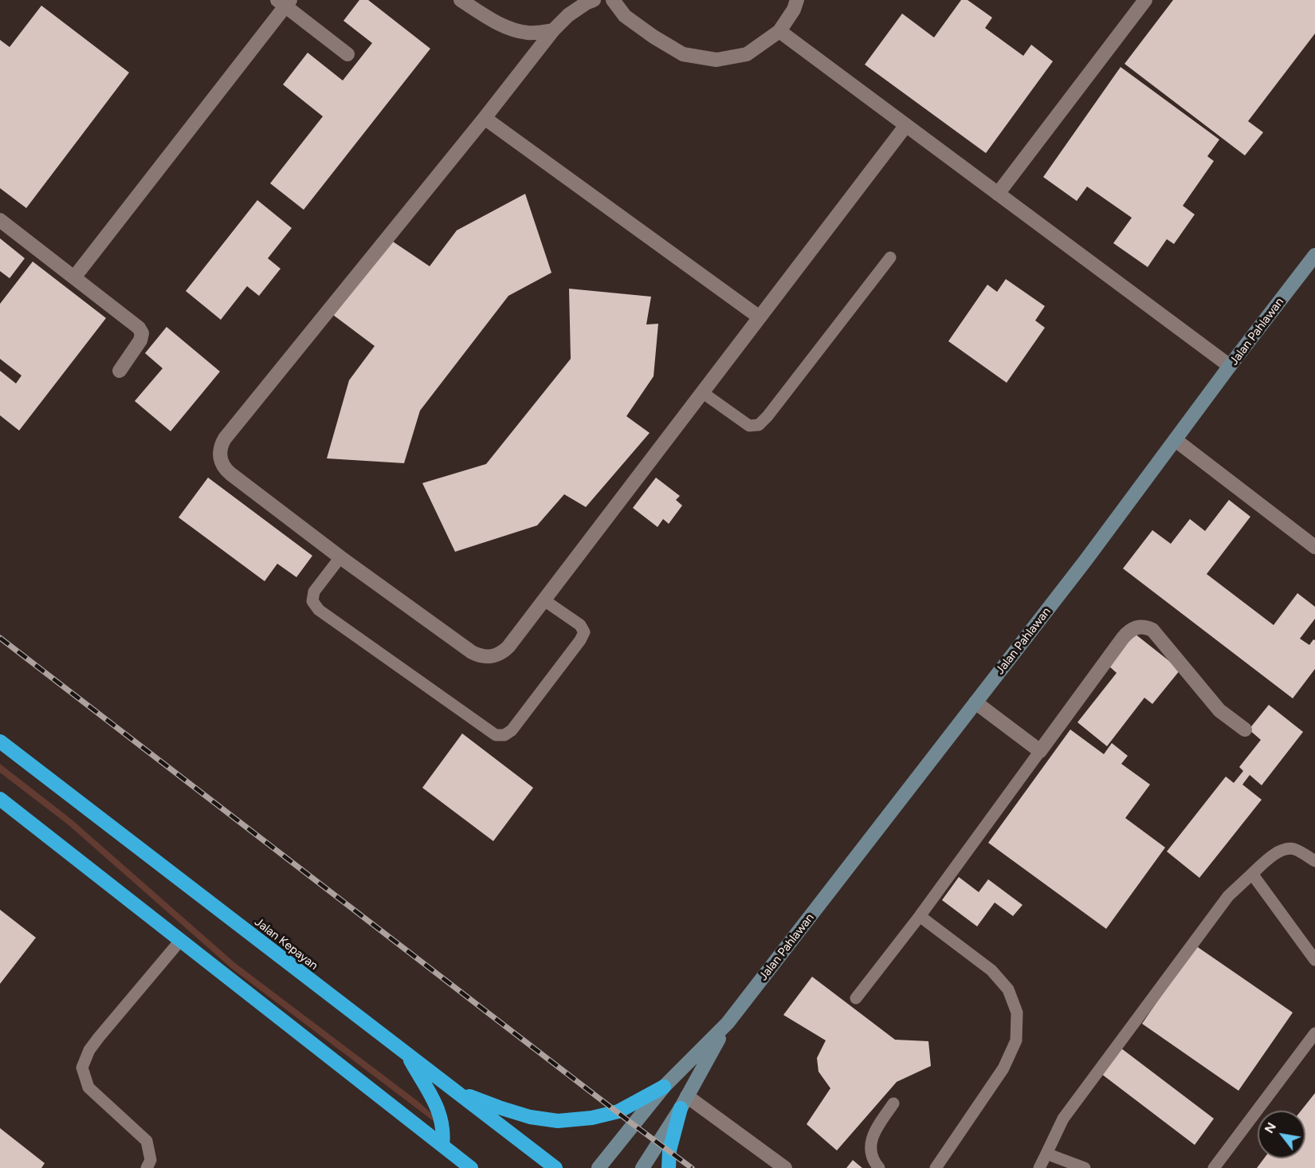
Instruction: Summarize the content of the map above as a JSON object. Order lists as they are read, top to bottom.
{
  "streets": {
    "highway": ["Jalan Kepayan"],
    "street": ["Jalan Pahlawan"]
  },
  "north": "top left"
}
